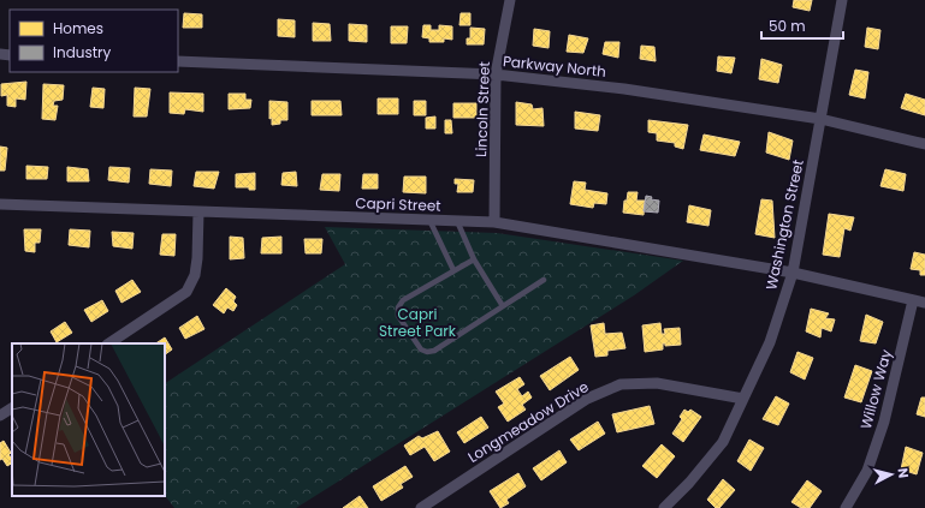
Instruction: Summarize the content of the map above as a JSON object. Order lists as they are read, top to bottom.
{
  "streets": {
    "street": [
      "Parkway North",
      "Lincoln Street",
      "Capri Street",
      "Washington Street",
      "Willow Way",
      "Longmeadow Drive"
    ]
  },
  "crossings": [
    ["Parkway North", "Lincoln Street"],
    ["Parkway North", "Washington Street"],
    ["Lincoln Street", "Capri Street"],
    ["Capri Street", "Washington Street"],
    ["Capri Street", "Willow Way"],
    ["Washington Street", "Longmeadow Drive"]
  ],
  "parks": ["Capri Street Park"],
  "legend": ["Homes", "Industry"],
  "scale_bar": "50 m",
  "north": "right"
}
